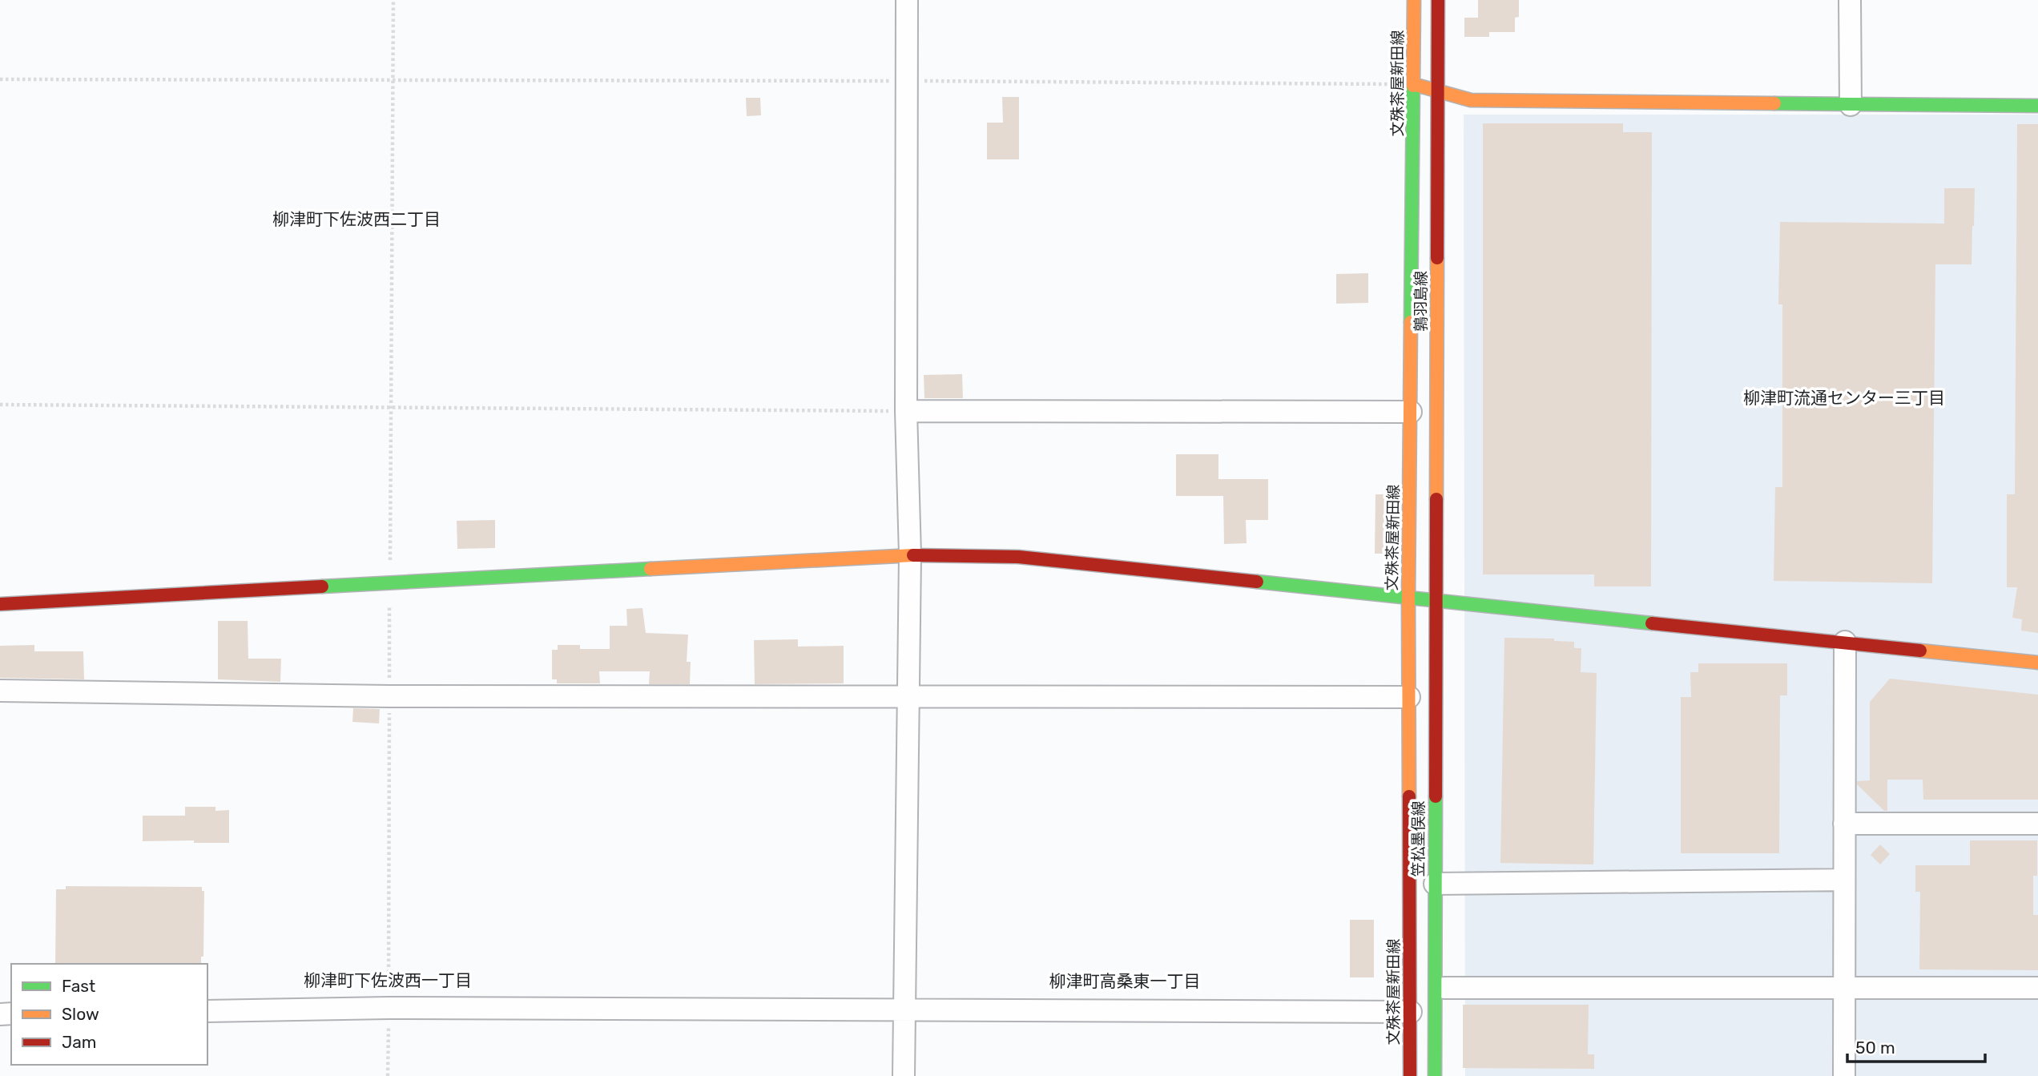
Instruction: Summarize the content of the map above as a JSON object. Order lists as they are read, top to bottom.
{
  "streets": {
    "street": ["文殊茶屋新田線", "鶉羽島線", "笠松墨俣線"]
  },
  "crossings": [
    ["鶉羽島線", "笠松墨俣線"]
  ],
  "districts": [
    "柳津町下佐波西二丁目",
    "柳津町流通センター三丁目",
    "柳津町下佐波西一丁目",
    "柳津町高桑東一丁目"
  ],
  "legend": ["Fast", "Slow", "Jam"],
  "scale_bar": "50 m"
}
